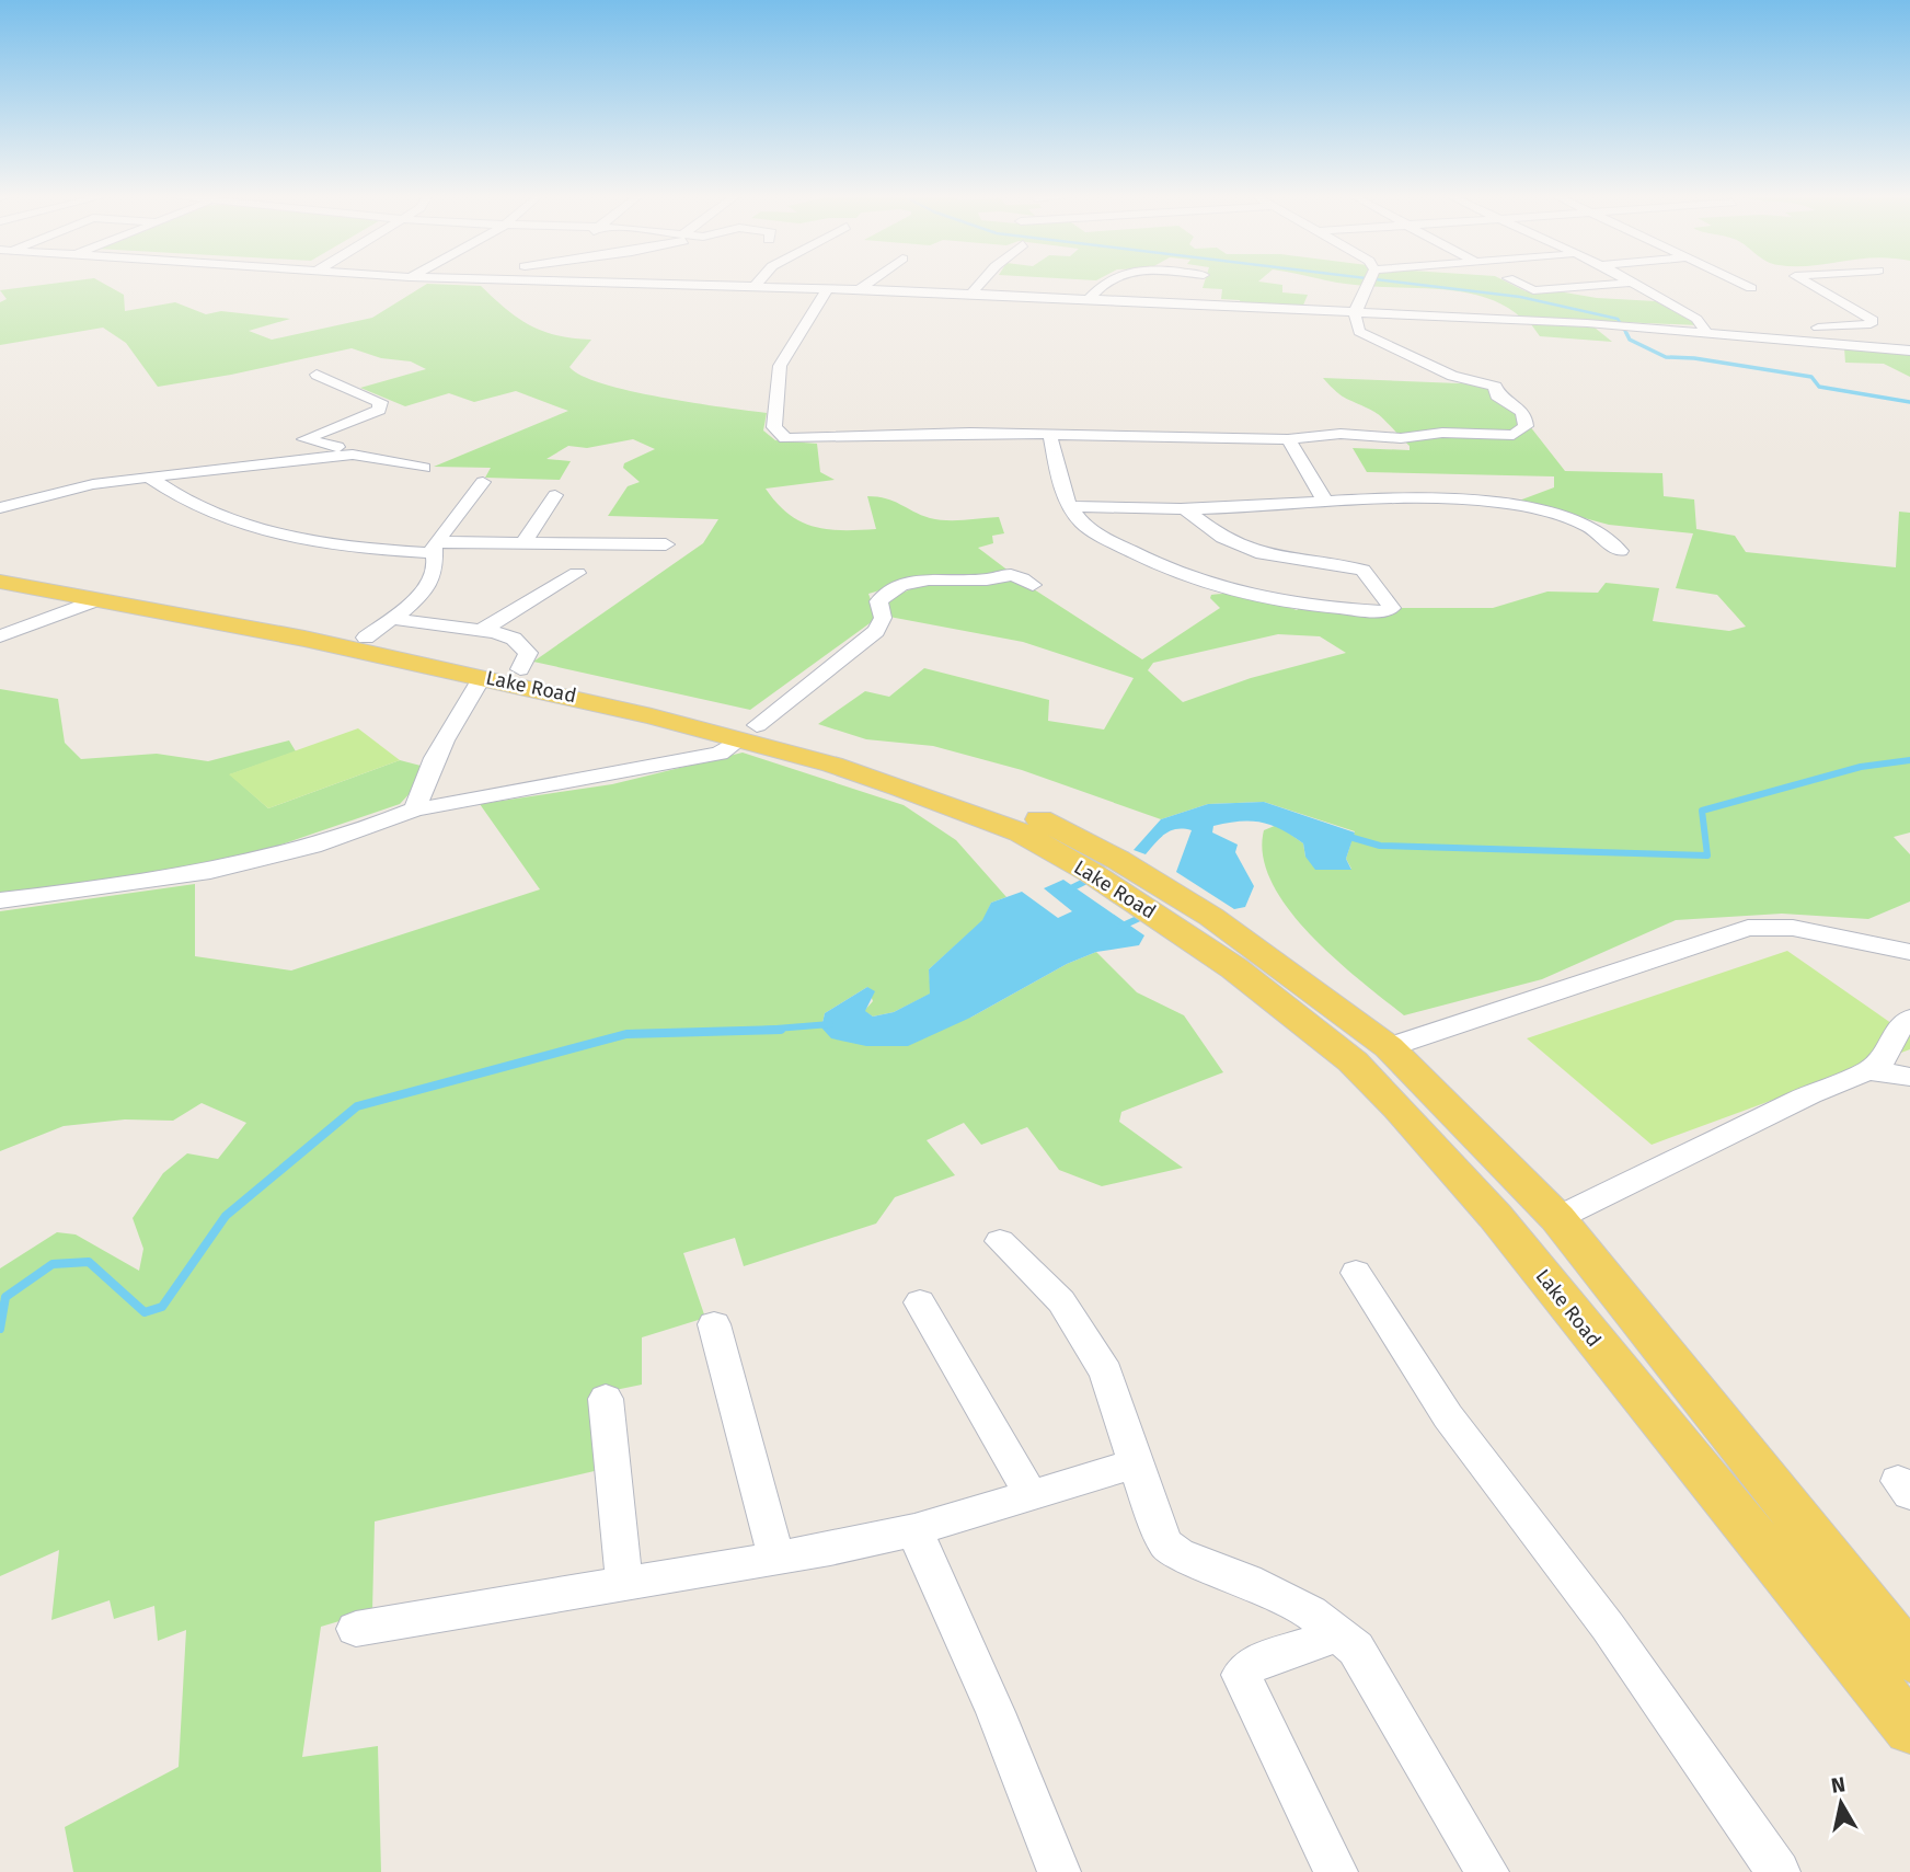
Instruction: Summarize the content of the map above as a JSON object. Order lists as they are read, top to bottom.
{
  "streets": {
    "main road": ["Lake Road"]
  },
  "north": "top"
}
